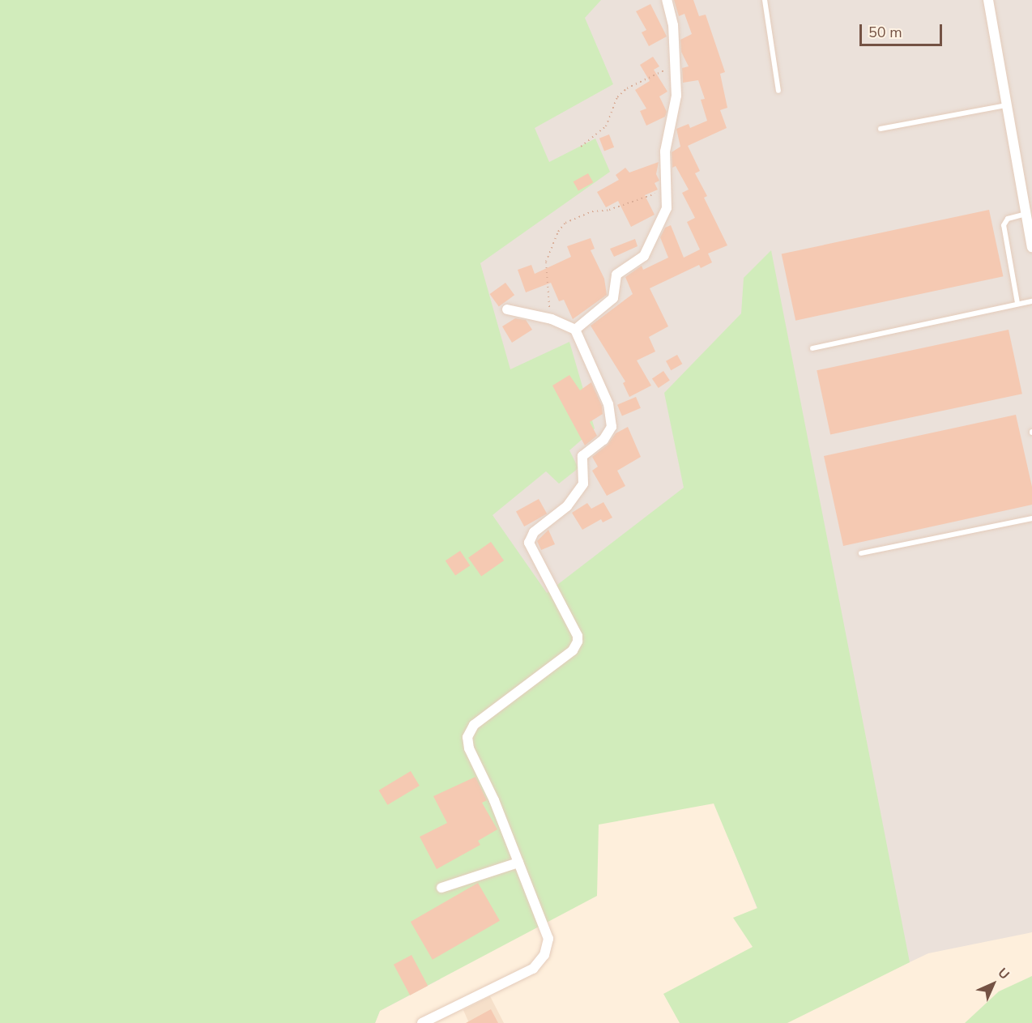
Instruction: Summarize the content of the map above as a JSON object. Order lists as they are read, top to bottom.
{
  "scale_bar": "50 m",
  "north": "top right"
}
